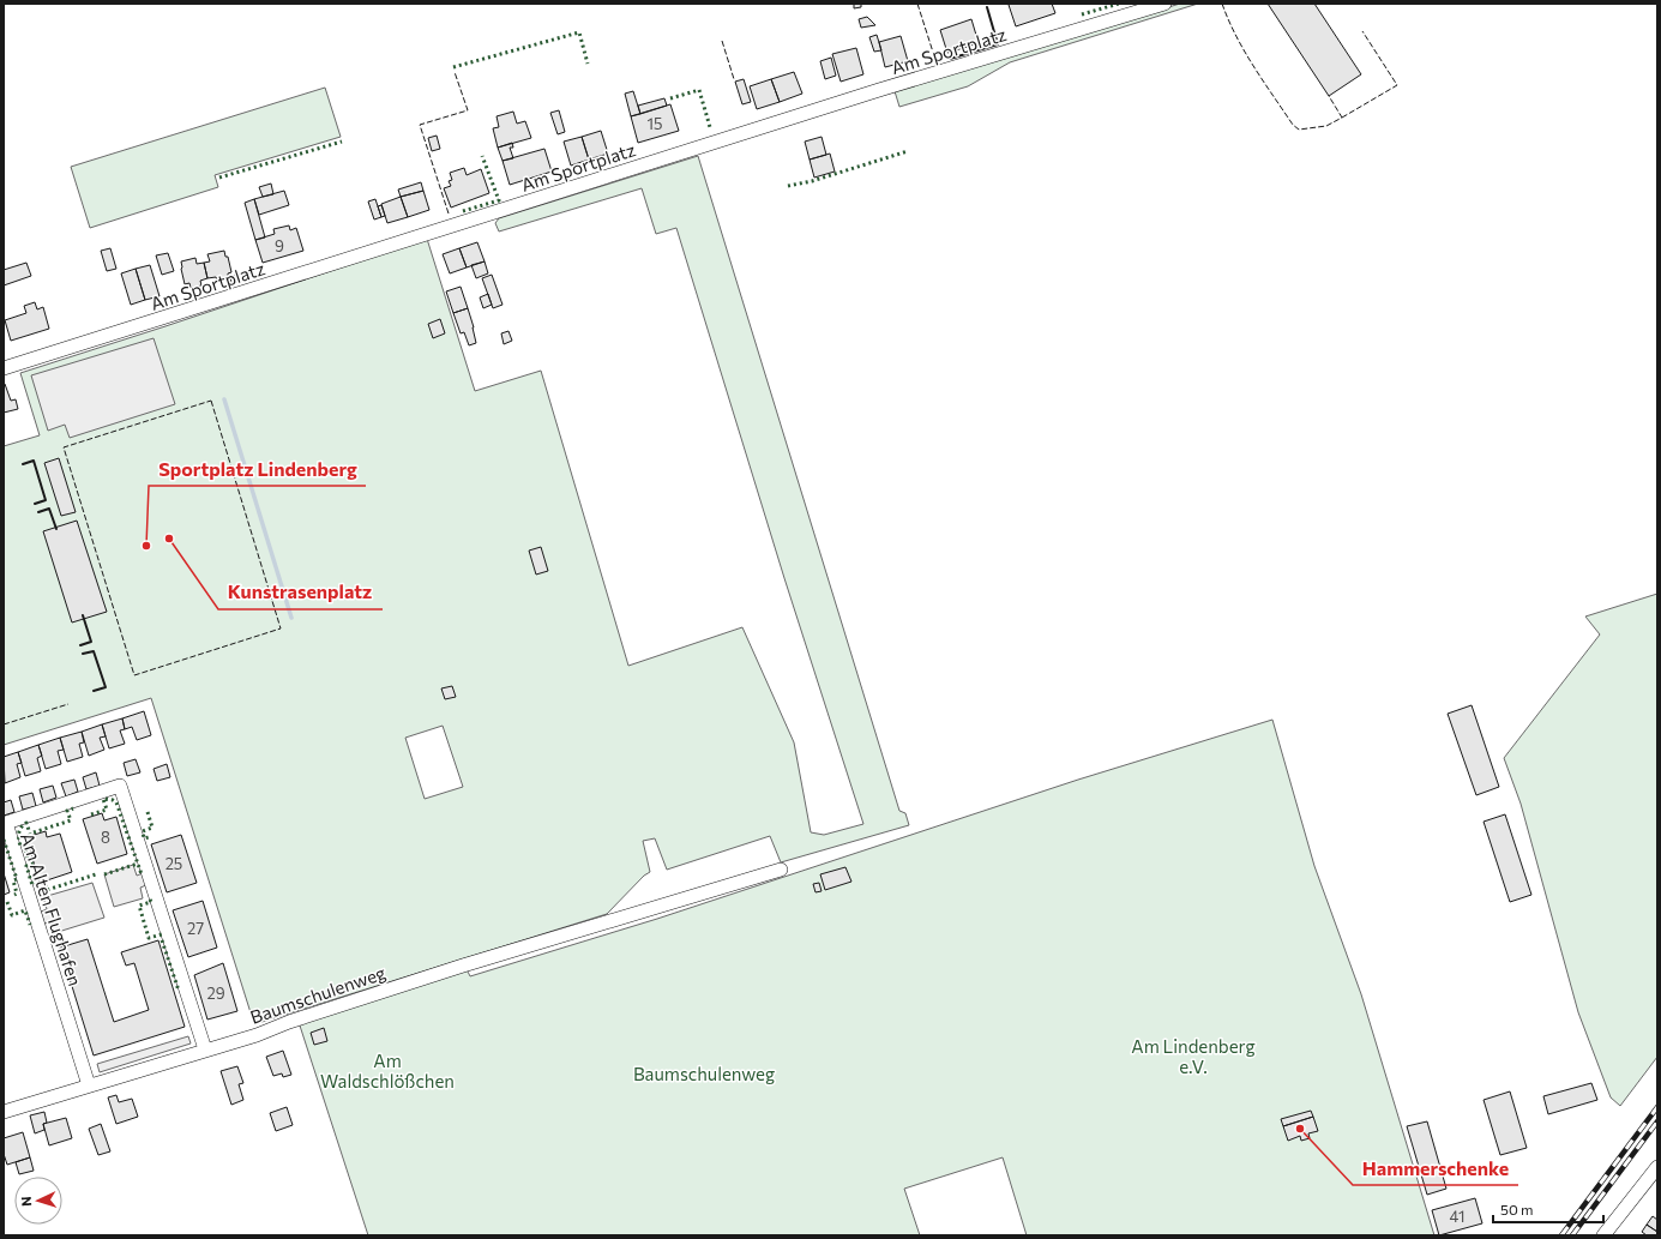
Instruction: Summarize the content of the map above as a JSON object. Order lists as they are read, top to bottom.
{
  "streets": {
    "street": ["Am Sportplatz", "Am Alten Flughafen", "Baumschulenweg"]
  },
  "crossings": [
    ["Am Alten Flughafen", "Baumschulenweg"]
  ],
  "parks": ["Am Lindenberg e.V.", "Am Waldschlößchen", "Baumschulenweg"],
  "places": ["Kunstrasenplatz", "Sportplatz Lindenberg", "Hammerschenke"],
  "house_numbers": [
    "15",
    "9",
    "8",
    "25",
    "27",
    "29",
    "41"
  ],
  "scale_bar": "50 m",
  "north": "left"
}
